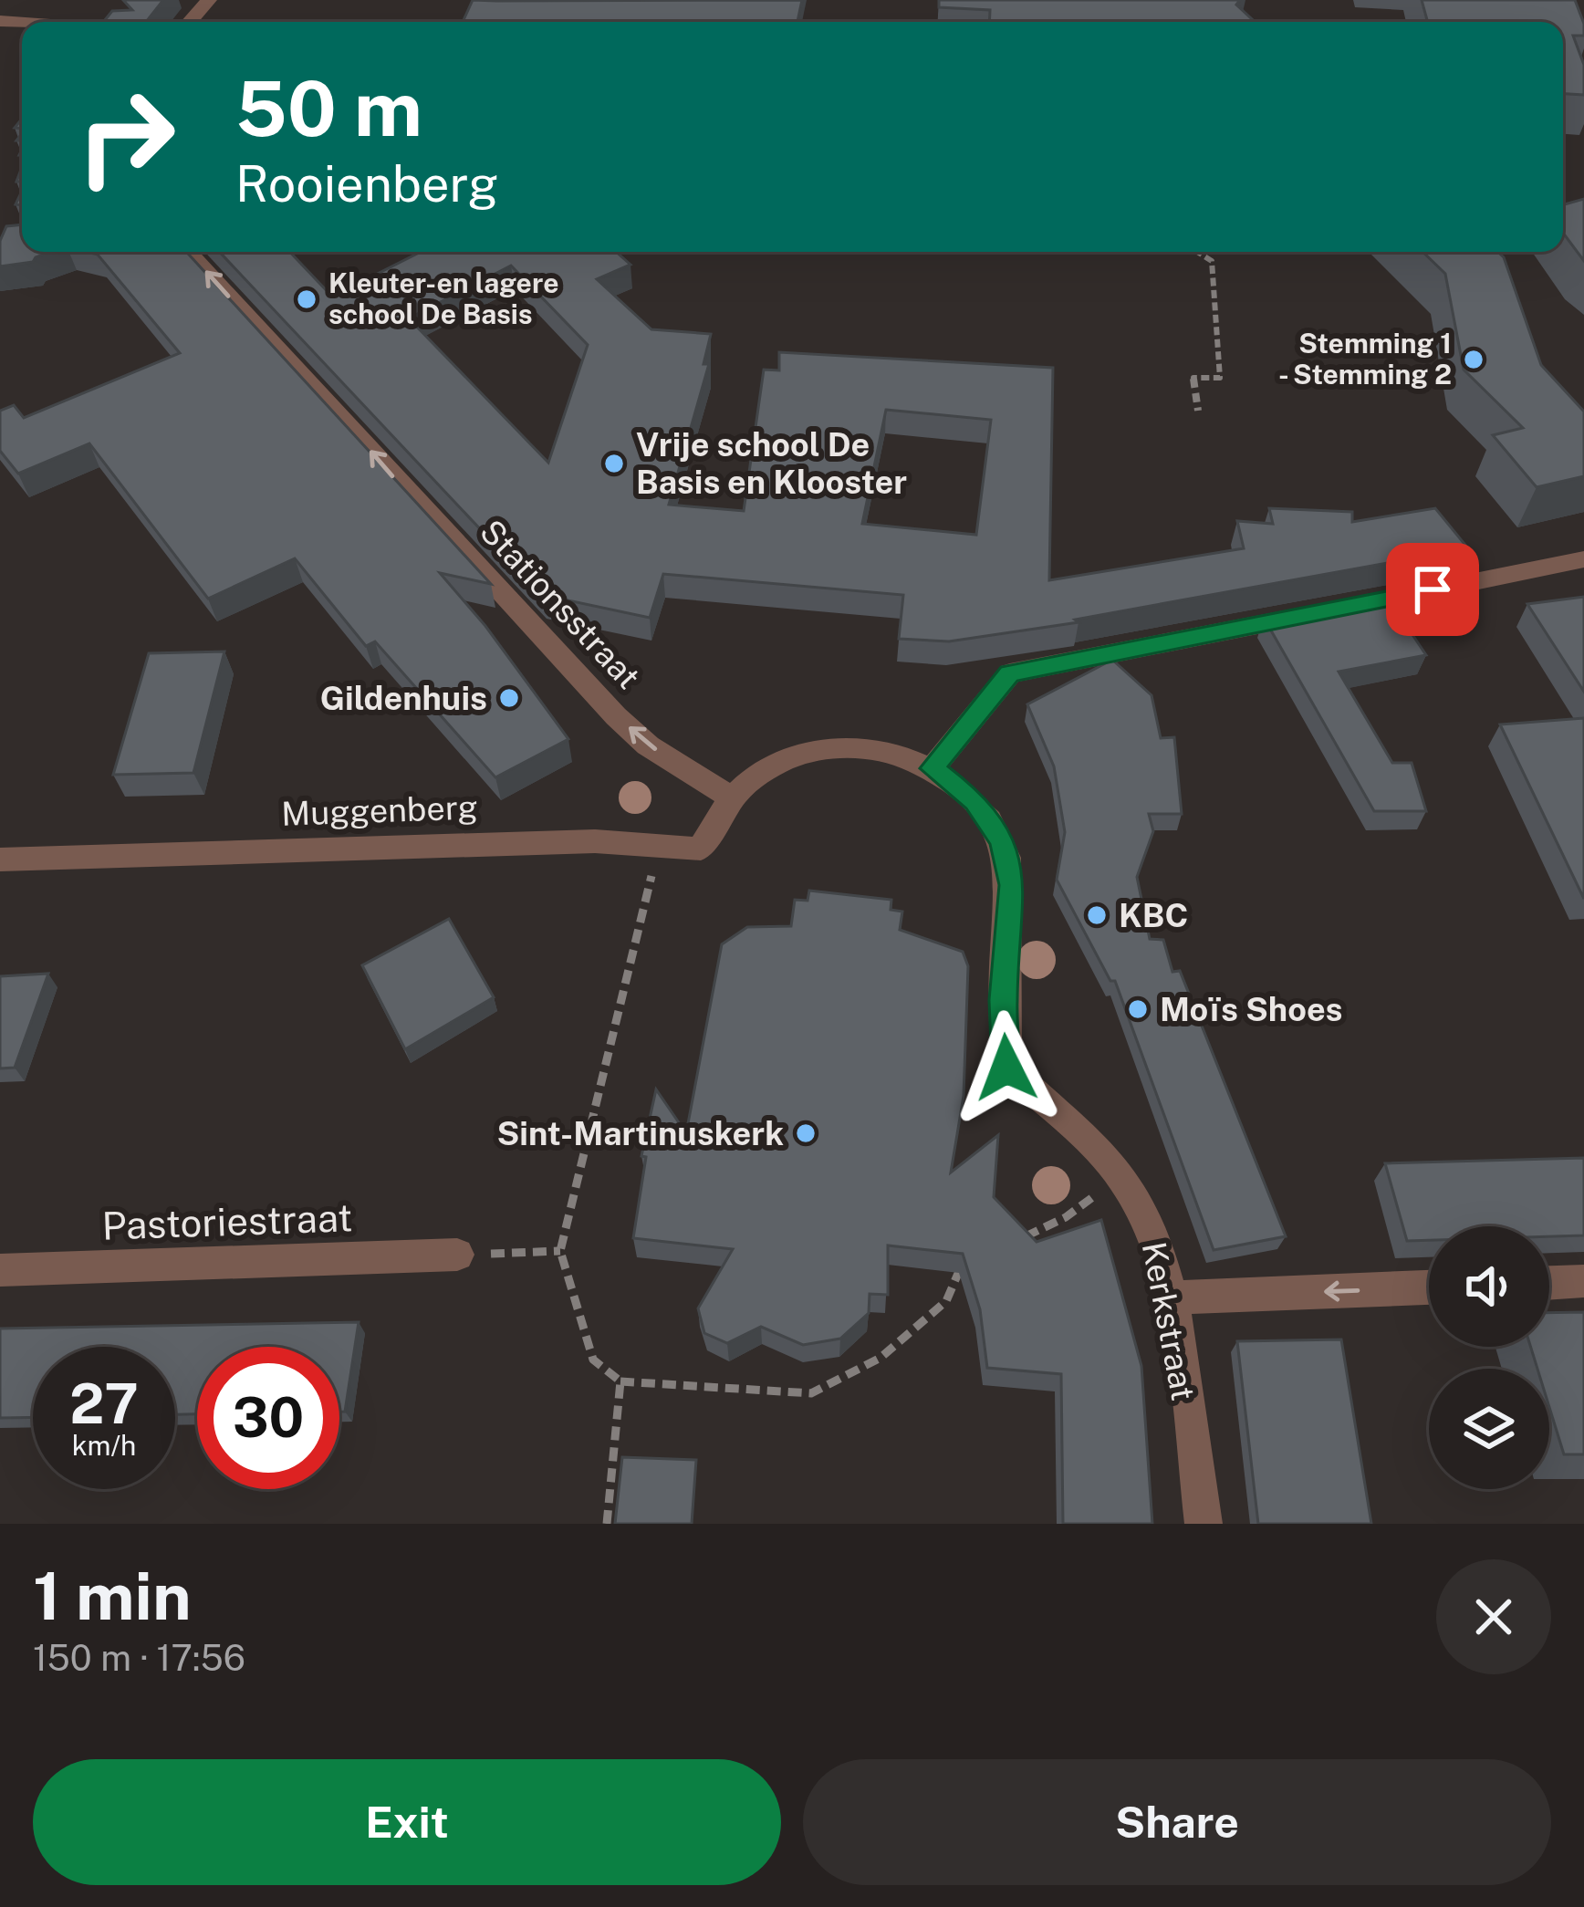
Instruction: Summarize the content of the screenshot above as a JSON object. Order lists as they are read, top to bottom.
{
  "streets": {
    "street": [
      "Stationsstraat",
      "Muggenberg",
      "Pastoriestraat",
      "Kerkstraat"
    ]
  },
  "crossings": [
    ["Stationsstraat", "Muggenberg"],
    ["Stationsstraat", "Kerkstraat"],
    ["Muggenberg", "Kerkstraat"]
  ],
  "one_way": ["Stationsstraat"],
  "places": [
    "Kleuter-en lagere school De Basis",
    "Stemming 1 - Stemming 2",
    "Vrije school De Basis en Klooster",
    "Gildenhuis",
    "KBC",
    "Moïs Shoes",
    "Sint-Martinuskerk"
  ],
  "page": {
    "turn": ["50 m", "Rooienberg"],
    "speed": "27 km/h",
    "limit": "30",
    "heading": ["1 min", "150 m · 17:56"],
    "buttons": ["Exit", "Share"]
  }
}
